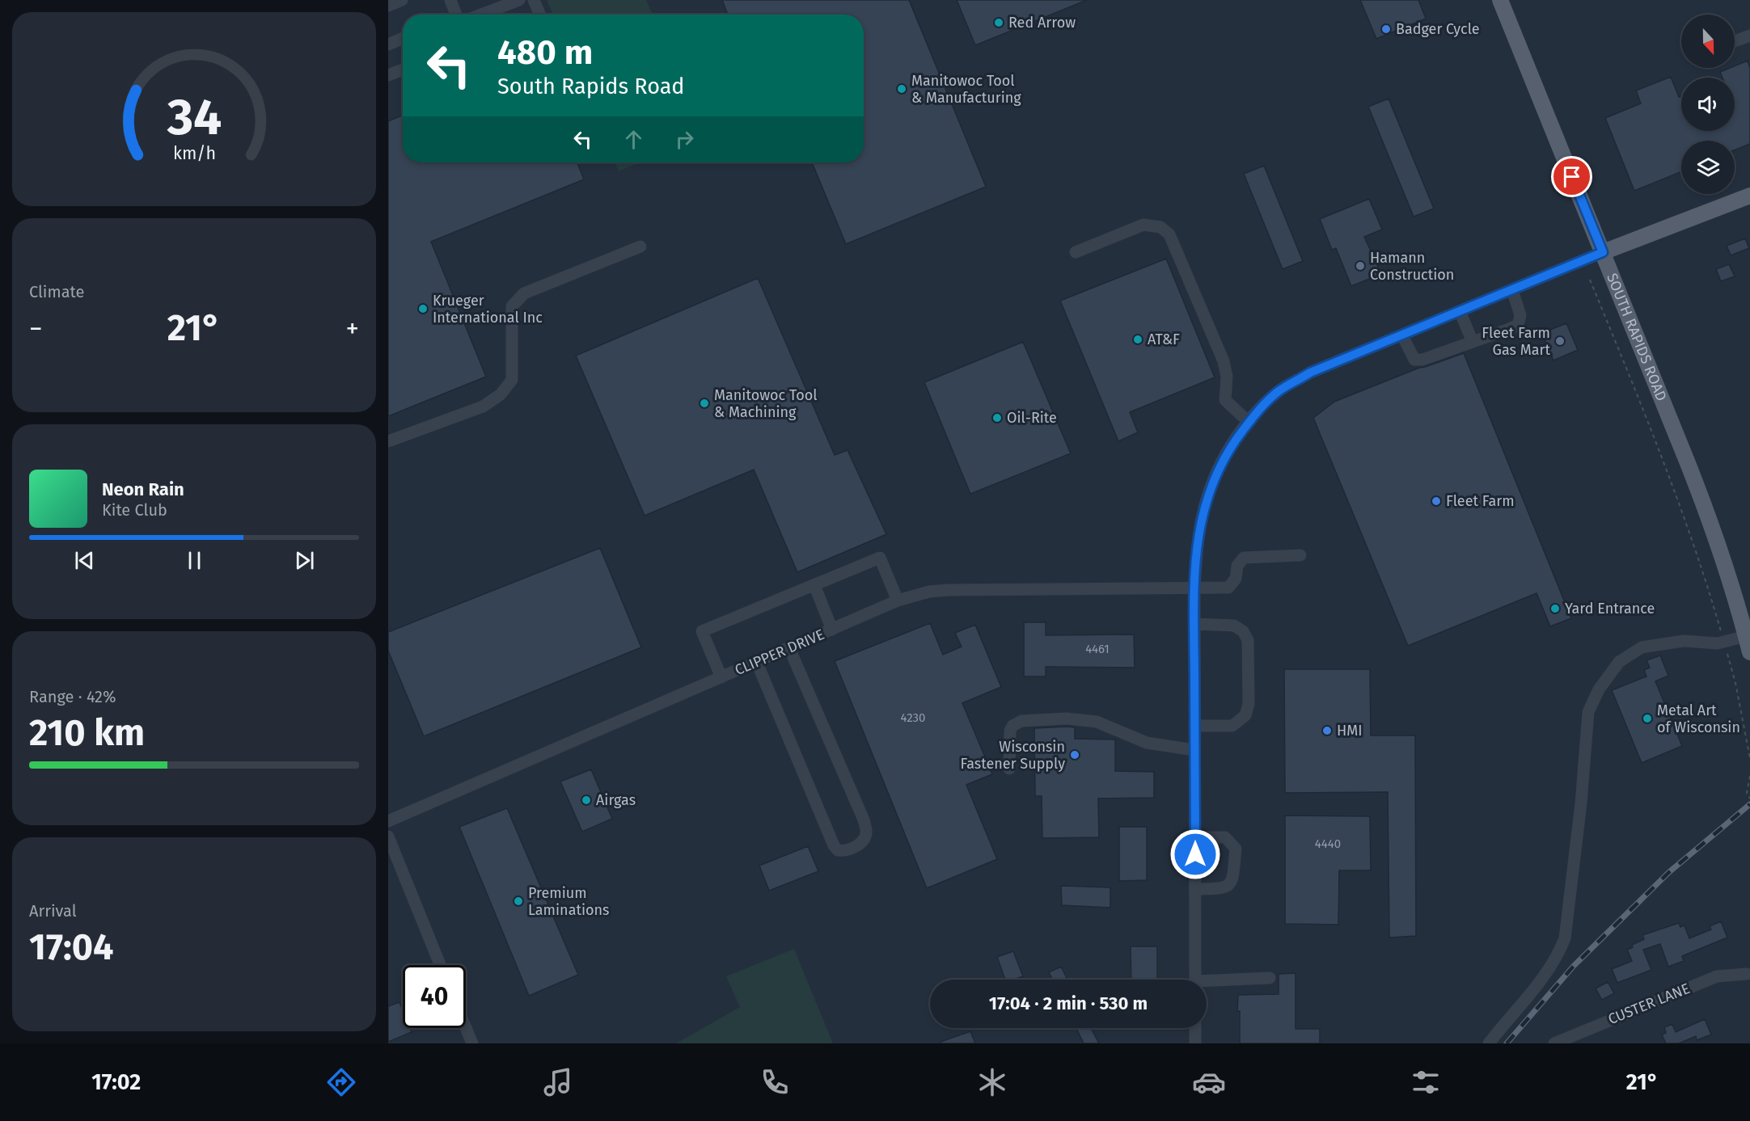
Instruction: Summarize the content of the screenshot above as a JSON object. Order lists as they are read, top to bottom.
{
  "streets": {
    "main road": ["SOUTH RAPIDS ROAD"],
    "street": ["CLIPPER DRIVE", "CUSTER LANE"]
  },
  "places": [
    "Red Arrow",
    "Badger Cycle",
    "Manitowoc Tool & Manufacturing",
    "Hamann Construction",
    "Krueger International Inc",
    "AT&F",
    "Fleet Farm Gas Mart",
    "Manitowoc Tool & Machining",
    "Oil-Rite",
    "Fleet Farm",
    "Yard Entrance",
    "Metal Art of Wisconsin",
    "HMI",
    "Wisconsin Fastener Supply",
    "Airgas",
    "Premium Laminations"
  ],
  "house_numbers": ["4461", "4230", "4440"],
  "north": "bottom",
  "page": {
    "turn": ["480 m", "South Rapids Road"],
    "tile": [
      "Climate",
      ["Range · 42%", "210 km"],
      ["Arrival", "17:04"]
    ],
    "heat": ["−", "21°", "+"],
    "song": ["Neon Rain", "Kite Club"],
    "limit": "40",
    "trip": "17:04 · 2 min · 530 m",
    "tabs": ["17:02", "21°"],
    "gauge": ["34", "km/h"]
  }
}
